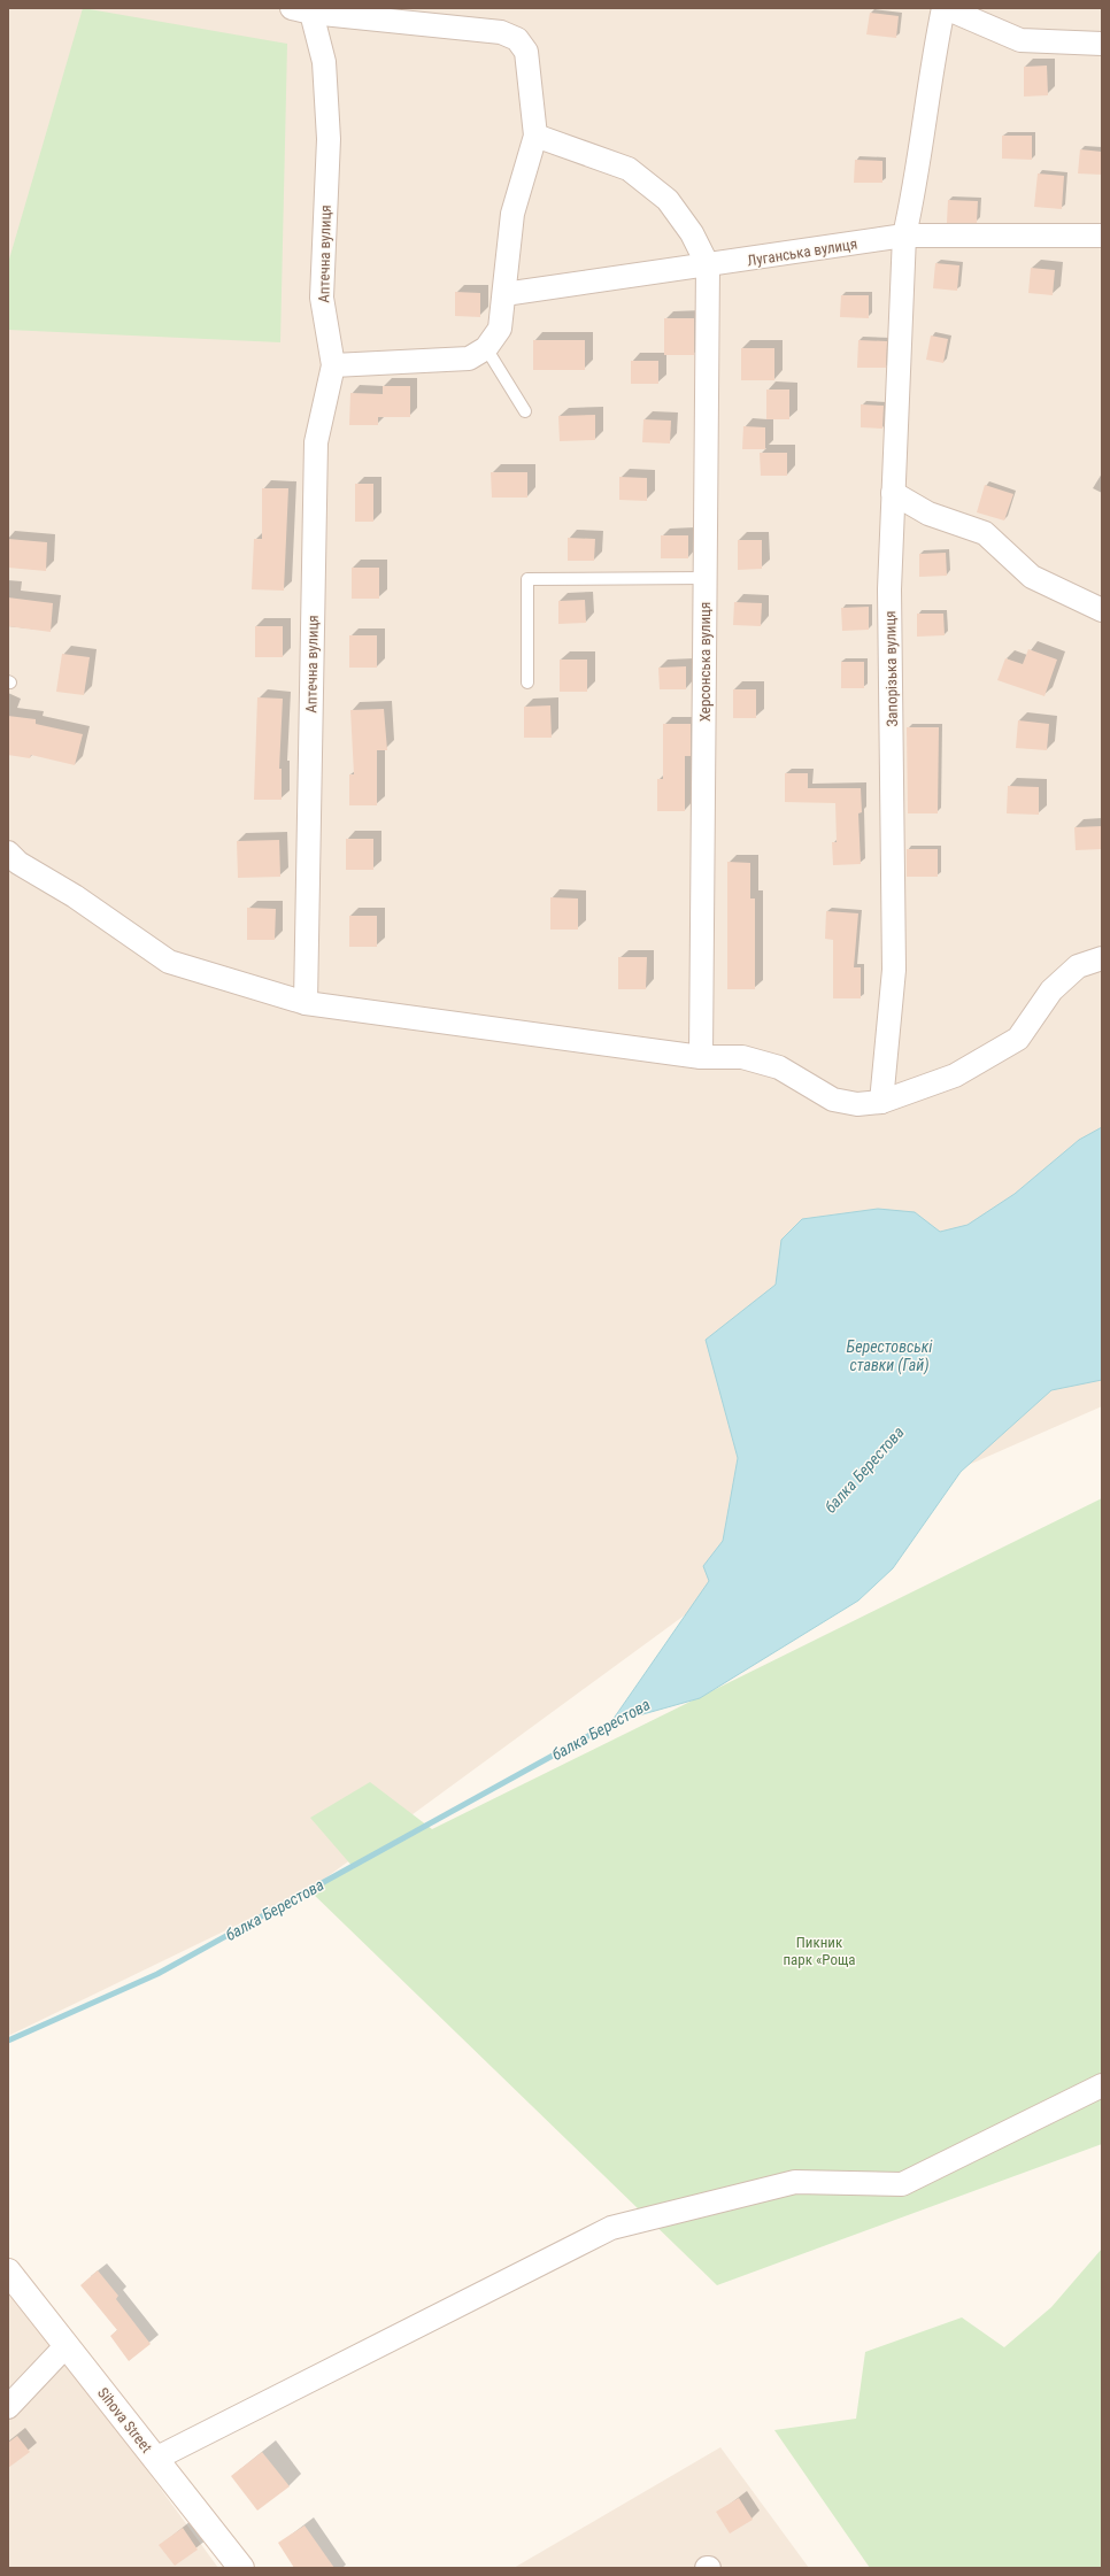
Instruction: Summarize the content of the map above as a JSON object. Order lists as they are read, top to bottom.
{
  "streets": {
    "street": [
      "Луганська вулиця",
      "Аптечна вулиця",
      "Херсонська вулиця",
      "Запорізька вулиця",
      "Sihova Street"
    ]
  },
  "crossings": [
    ["Луганська вулиця", "Херсонська вулиця"],
    ["Луганська вулиця", "Запорізька вулиця"]
  ],
  "water": ["Берестовські ставки (Гай)", "балка Берестова"],
  "parks": ["Пикник парк «Роща"]
}
